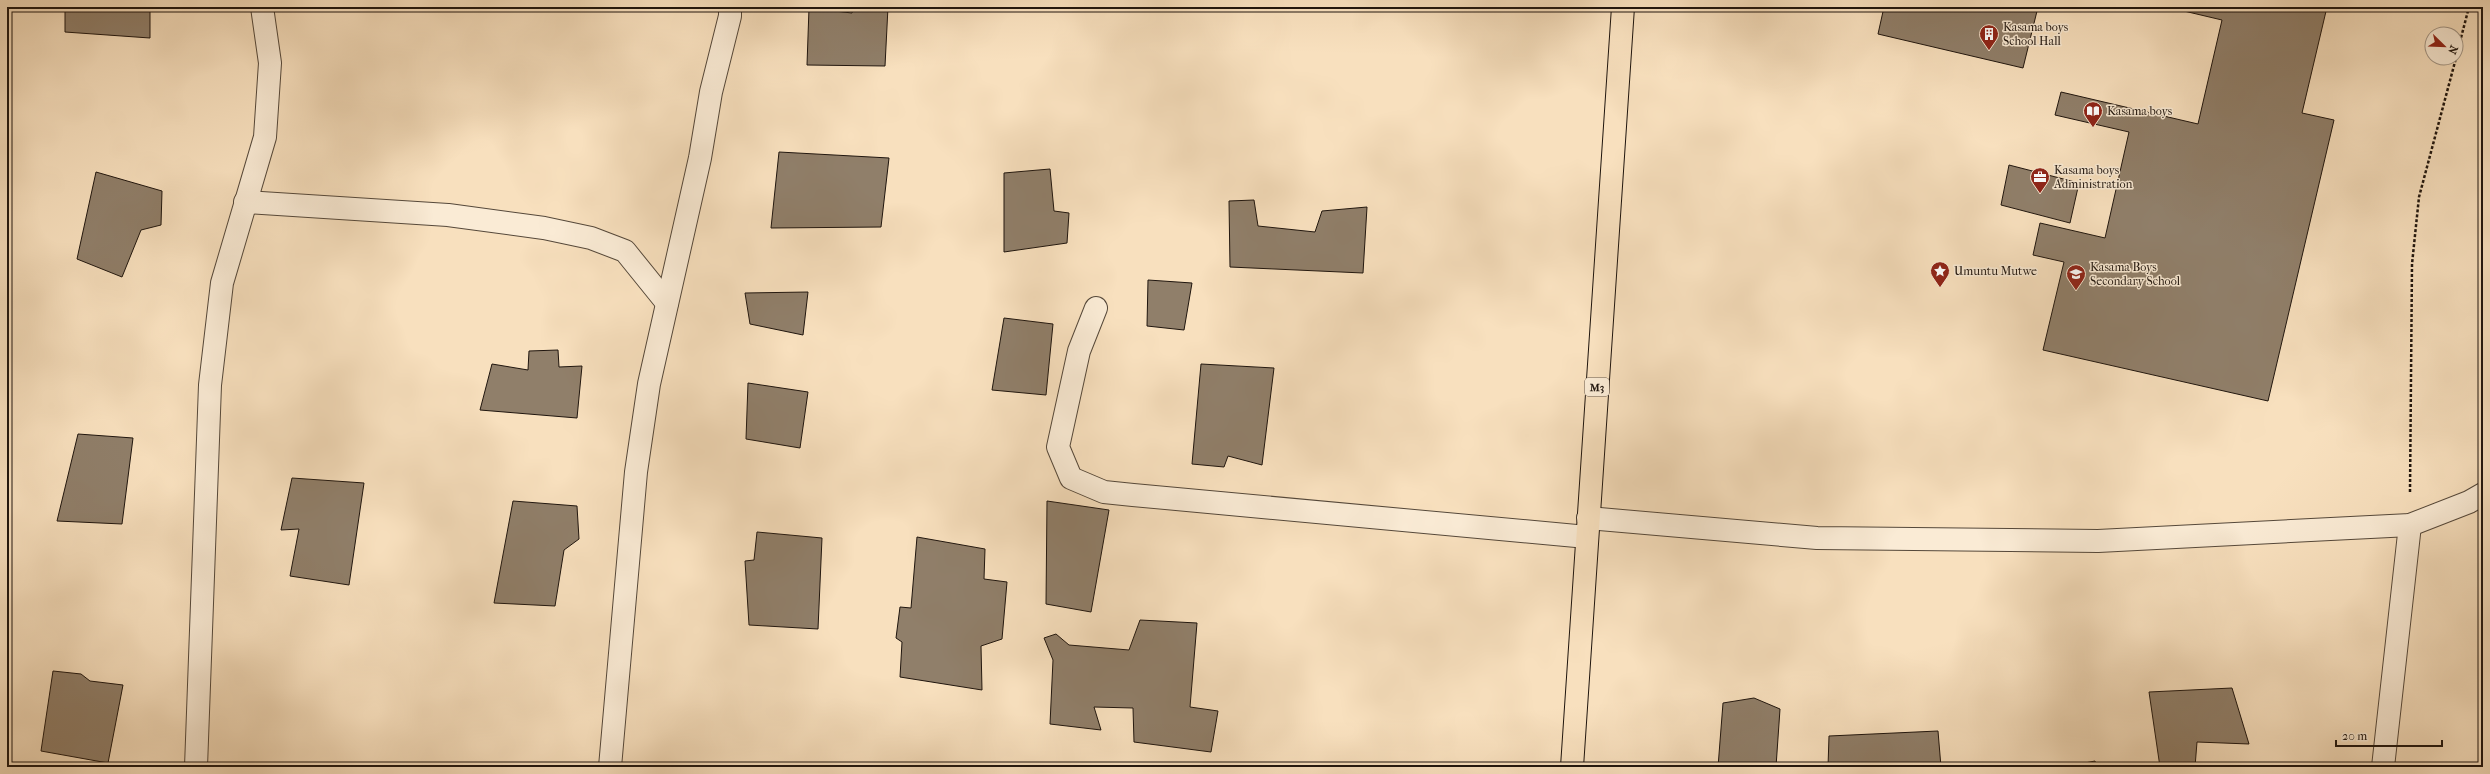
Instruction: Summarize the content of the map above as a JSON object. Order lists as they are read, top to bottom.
{
  "streets": {
    "main road": ["M3"]
  },
  "places": {
    "building": ["Kasama boys School Hall"],
    "library": ["Kasama boys"],
    "office": ["Kasama boys Administration"],
    "place": ["Umuntu Mutwe"],
    "school or university": ["Kasama Boys Secondary School"]
  },
  "scale_bar": "20 m",
  "north": "bottom right"
}
